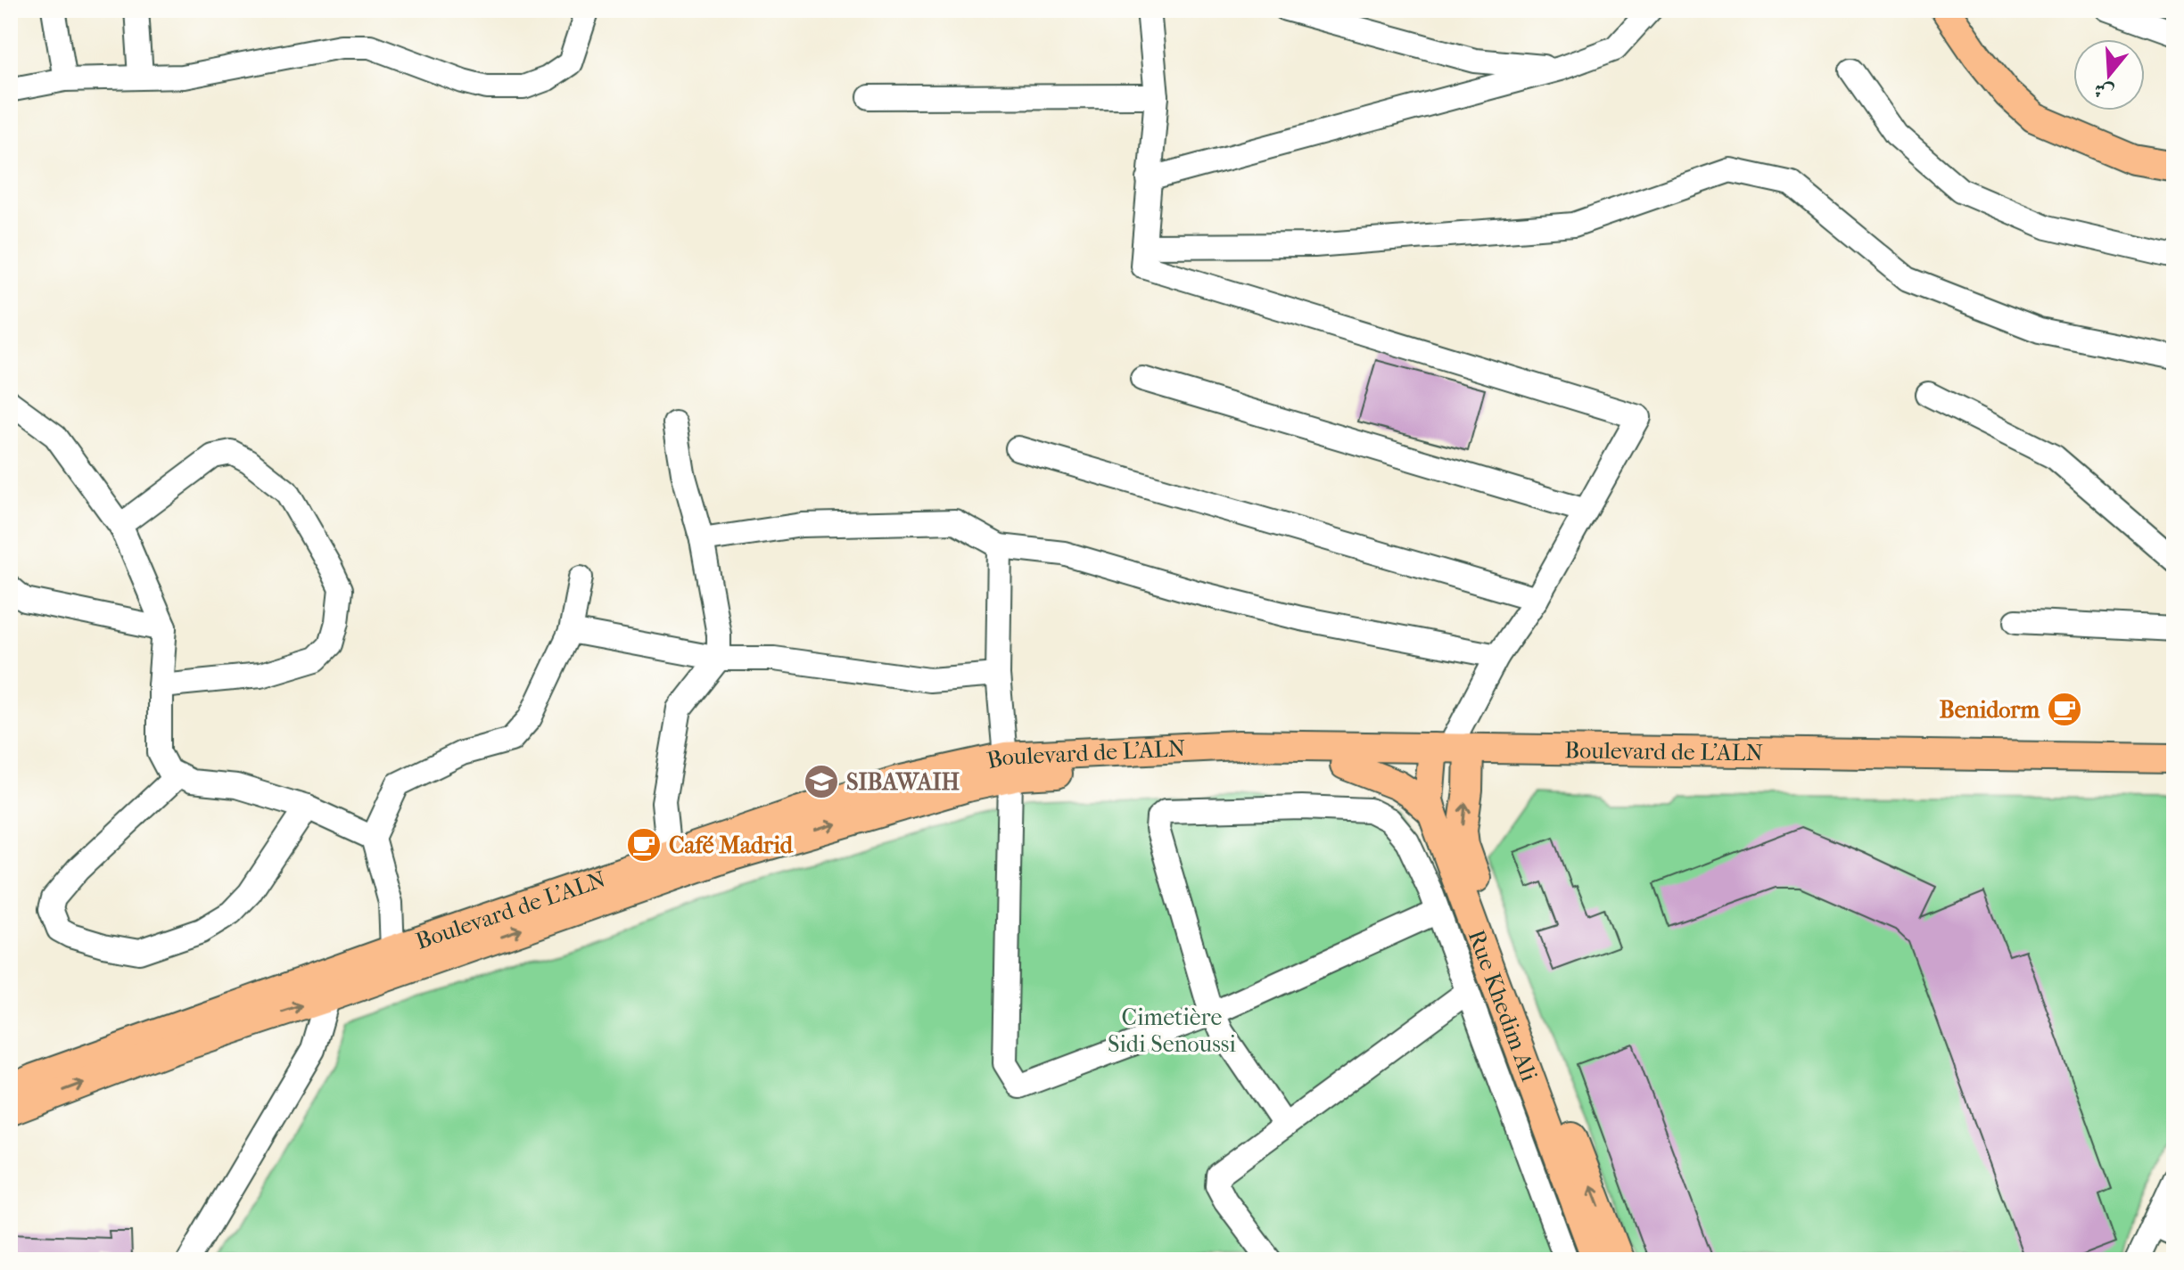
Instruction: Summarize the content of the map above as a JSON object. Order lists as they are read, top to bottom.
{
  "streets": {
    "main road": ["Boulevard de L'ALN", "Rue Khedim Ali"]
  },
  "crossings": [
    ["Boulevard de L'ALN", "Rue Khedim Ali"]
  ],
  "parks": ["Cimetière Sidi Senoussi"],
  "places": {
    "cafe": ["Benidorm", "Café Madrid"],
    "school or university": ["SIBAWAIH"]
  },
  "north": "bottom"
}
